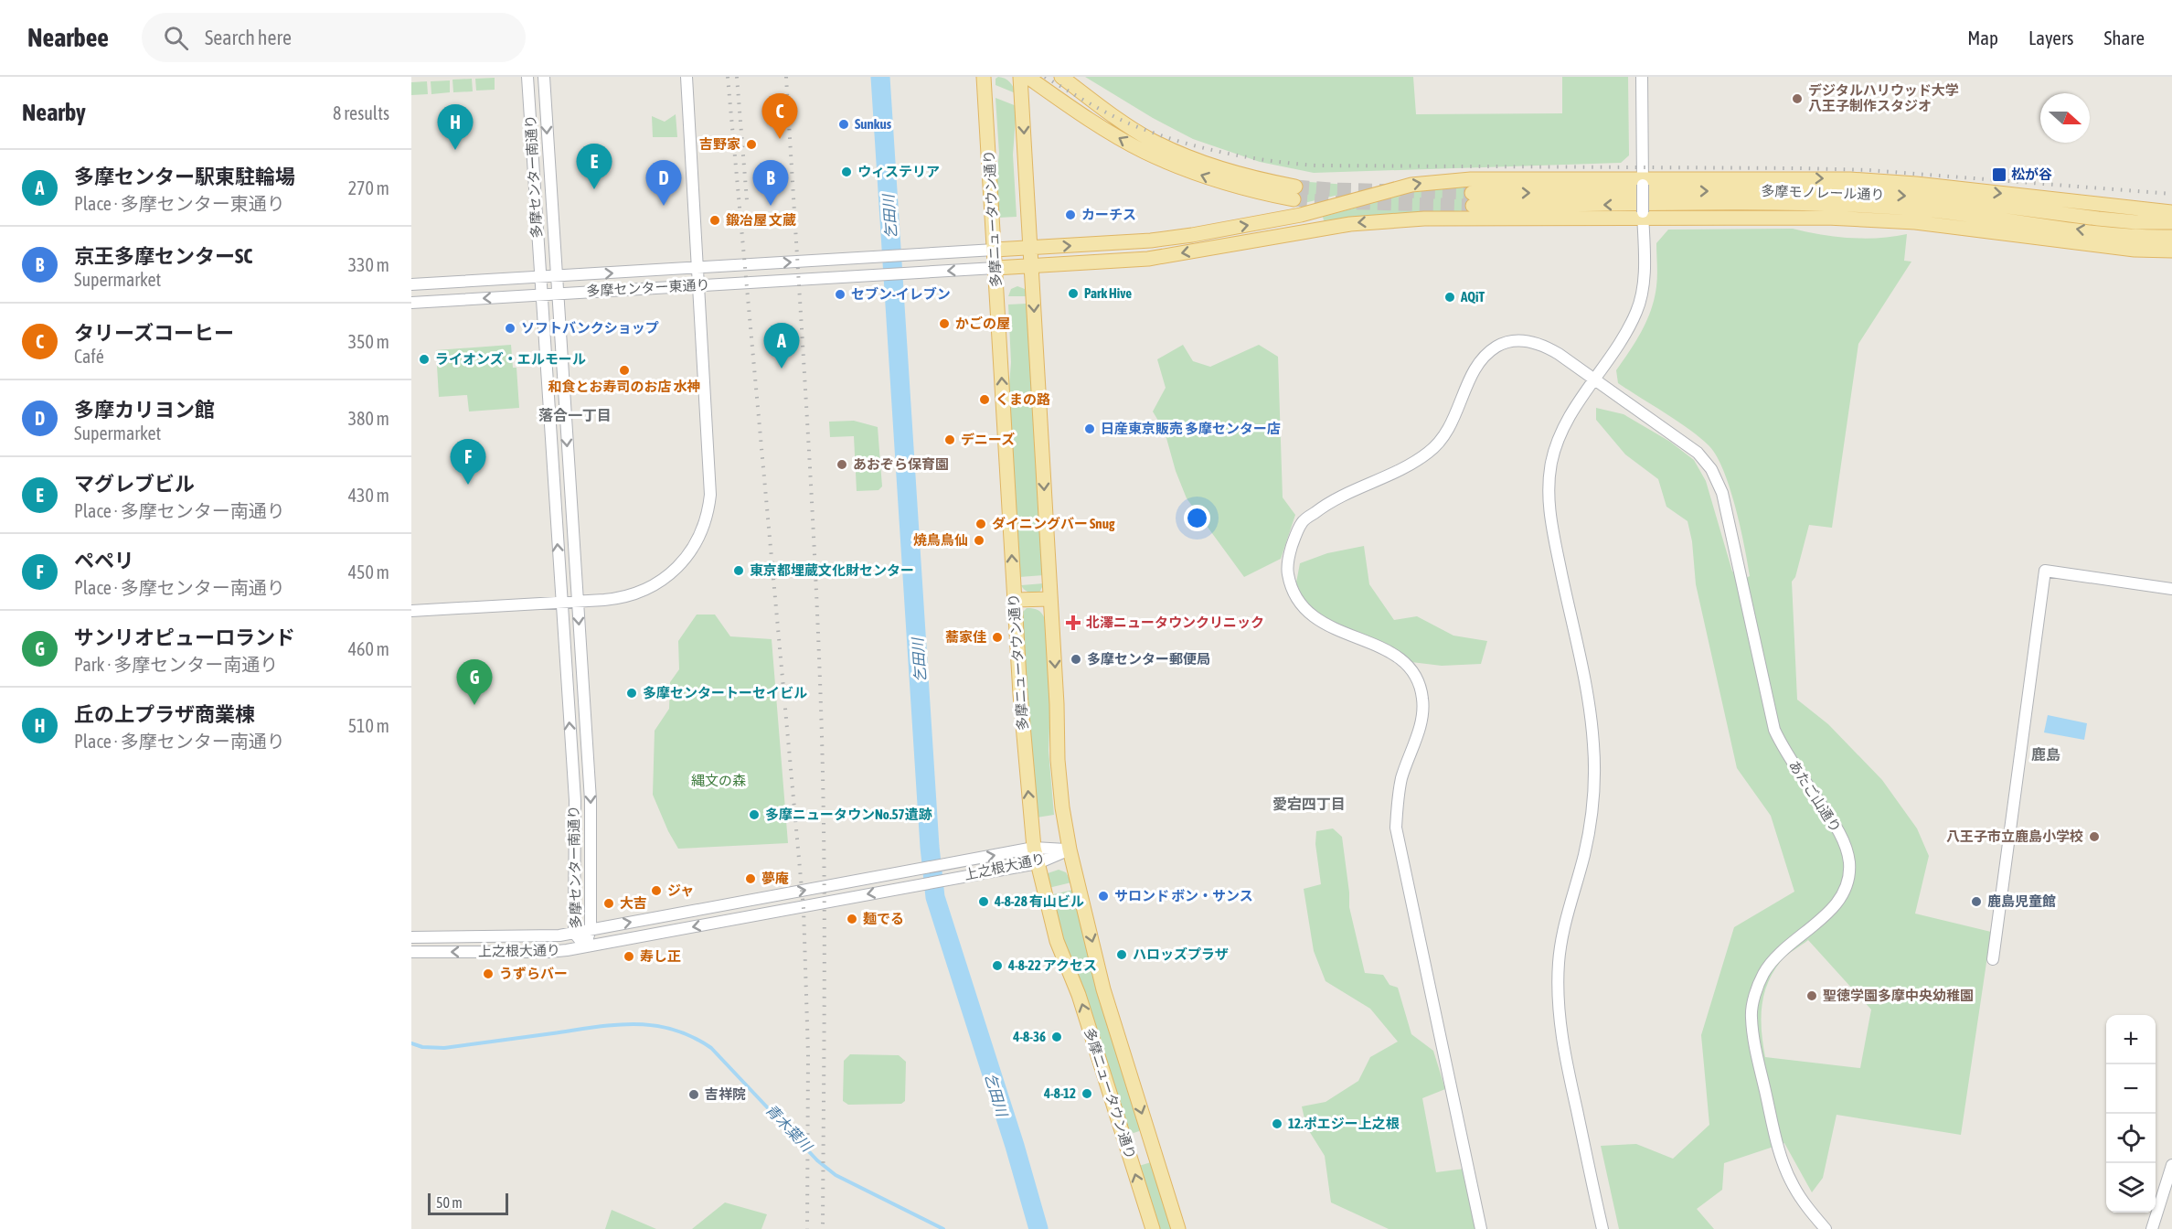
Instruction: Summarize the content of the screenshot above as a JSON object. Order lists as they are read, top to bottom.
{
  "streets": {
    "main road": ["多摩モノレール通り", "多摩ニュータウン通り"],
    "street": [
      "多摩センター南通り",
      "多摩センター東通り",
      "あたご山通り",
      "上之根大通り"
    ]
  },
  "crossings": [
    ["多摩センター南通り", "多摩センター東通り"],
    ["多摩センター南通り", "上之根大通り"],
    ["多摩ニュータウン通り", "多摩センター東通り"],
    ["多摩ニュータウン通り", "上之根大通り"]
  ],
  "districts": ["落合一丁目", "鹿島", "愛宕四丁目"],
  "water": ["乞田川", "青木葉川"],
  "parks": ["縄文の森"],
  "places": {
    "other": [
      "デジタルハリウッド大学 八王子制作スタジオ",
      "Sunkus",
      "吉野家",
      "ウィステリア",
      "カーチス",
      "鍛冶屋 文蔵",
      "Park Hive",
      "セブン-イレブン",
      "AQiT",
      "かごの屋",
      "ソフトバンクショップ",
      "ライオンズ・エルモール",
      "和食とお寿司のお店 水神",
      "くまの路",
      "日産東京販売 多摩センター店",
      "デニーズ",
      "あおぞら保育園",
      "ダイニングバー Snug",
      "焼鳥鳥仙",
      "東京都埋蔵文化財センター",
      "蕎家佳",
      "多摩センター郵便局",
      "多摩センタートーセイビル",
      "多摩ニュータウンNo.57遺跡",
      "八王子市立鹿島小学校",
      "夢庵",
      "ジャ",
      "サロンド ボン・サンス",
      "4-8-28 有山ビル",
      "鹿島児童館",
      "大吉",
      "麺でる",
      "ハロッズプラザ",
      "寿し正",
      "4-8-22 アクセス",
      "うずらバー",
      "聖徳学園多摩中央幼稚園",
      "4-8-36",
      "4-8-12",
      "吉祥院",
      "12.ポエジー上之根"
    ],
    "transit": ["松が谷"],
    "health": ["北澤ニュータウンクリニック"]
  },
  "scale_bar": "50 m",
  "north": "right",
  "page": {
    "header": "Nearbee",
    "search": "Search here",
    "nav": ["Map", "Layers", "Share"],
    "heading": ["Nearby", "8 results"],
    "pins": [
      "C",
      "H",
      "E",
      "B",
      "D",
      "A",
      "F",
      "G"
    ],
    "list": [
      {
        "mark": "A",
        "name": "多摩センター駅東駐輪場",
        "note": "Place · 多摩センター東通り",
        "value": "270 m"
      },
      {
        "mark": "B",
        "name": "京王多摩センターSC",
        "note": "Supermarket",
        "value": "330 m"
      },
      {
        "mark": "C",
        "name": "タリーズコーヒー",
        "note": "Café",
        "value": "350 m"
      },
      {
        "mark": "D",
        "name": "多摩カリヨン館",
        "note": "Supermarket",
        "value": "380 m"
      },
      {
        "mark": "E",
        "name": "マグレブビル",
        "note": "Place · 多摩センター南通り",
        "value": "430 m"
      },
      {
        "mark": "F",
        "name": "ペペリ",
        "note": "Place · 多摩センター南通り",
        "value": "450 m"
      },
      {
        "mark": "G",
        "name": "サンリオピューロランド",
        "note": "Park · 多摩センター南通り",
        "value": "460 m"
      },
      {
        "mark": "H",
        "name": "丘の上プラザ商業棟",
        "note": "Place · 多摩センター南通り",
        "value": "510 m"
      }
    ],
    "map_buttons": ["+", "−"],
    "scale": "50 m"
  }
}
